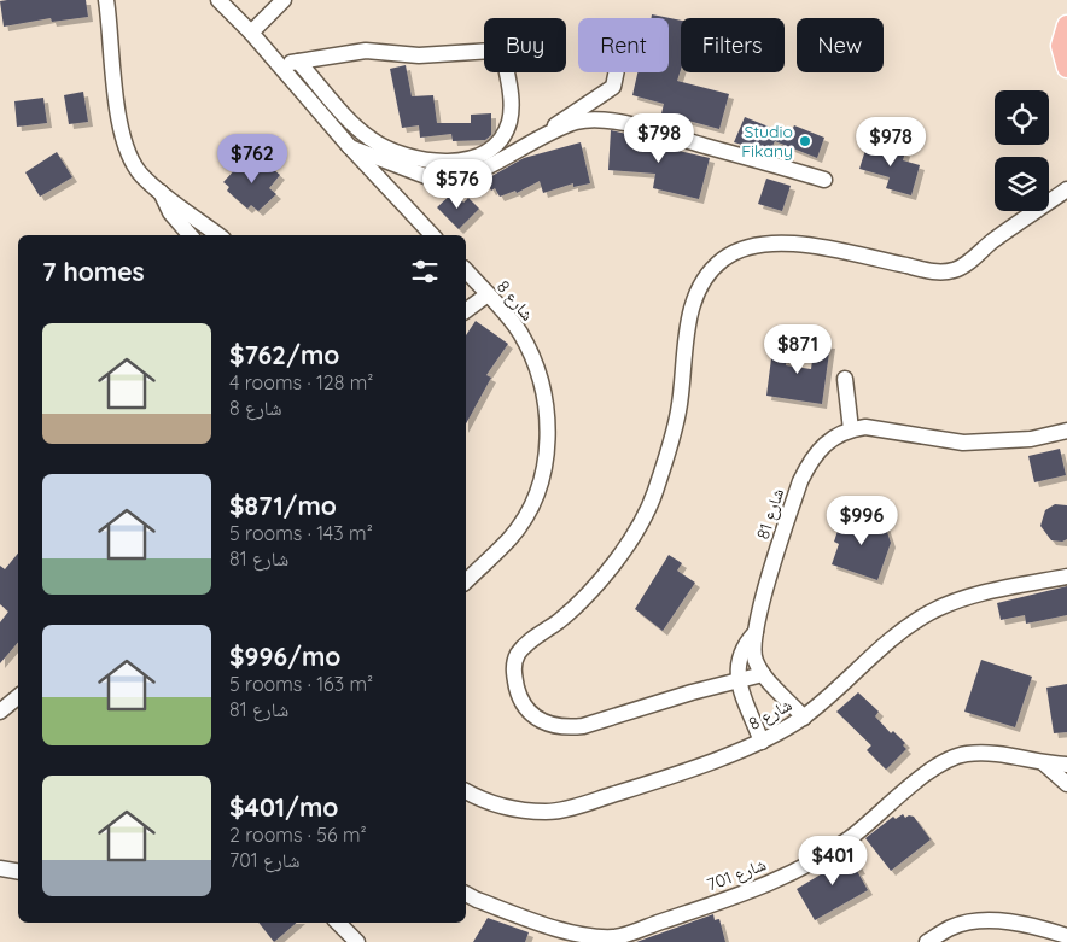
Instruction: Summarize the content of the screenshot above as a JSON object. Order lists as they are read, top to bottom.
{
  "streets": {
    "street": ["شارع 8", "شارع 81", "شارع 701"]
  },
  "crossings": [
    ["شارع 8", "شارع 81"]
  ],
  "places": ["Studio Fikany"],
  "page": {
    "chip": [
      "Buy",
      "Rent",
      "Filters",
      "New"
    ],
    "price": [
      "$798",
      "$978",
      "$762",
      "$576",
      "$871",
      "$996",
      "$401"
    ],
    "heading": "7 homes",
    "list": [
      {
        "name": "$762/mo",
        "note": "4 rooms · 128 m² · شارع 8"
      },
      {
        "name": "$871/mo",
        "note": "5 rooms · 143 m² · شارع 81"
      },
      {
        "name": "$996/mo",
        "note": "5 rooms · 163 m² · شارع 81"
      },
      {
        "name": "$401/mo",
        "note": "2 rooms · 56 m² · شارع 701"
      }
    ]
  }
}
